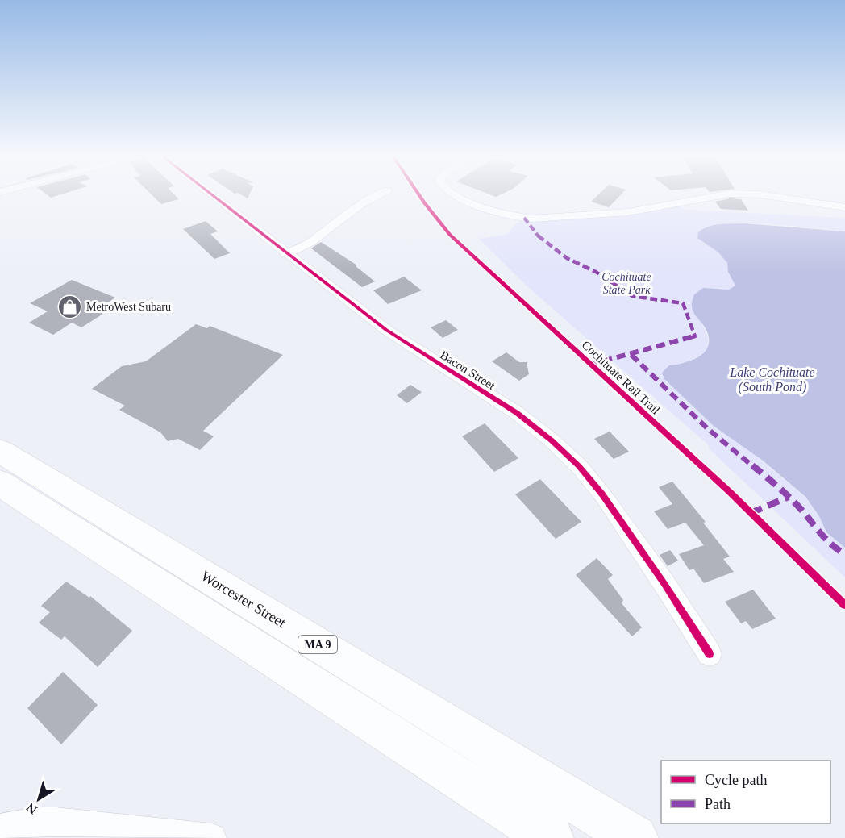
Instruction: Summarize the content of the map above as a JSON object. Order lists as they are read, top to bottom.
{
  "streets": {
    "highway": ["Worcester Street", "MA 9"],
    "street": ["Bacon Street"],
    "cycle path": ["Cochituate Rail Trail"]
  },
  "water": ["Lake Cochituate (South Pond)"],
  "parks": ["Cochituate State Park"],
  "places": {
    "shop": ["MetroWest Subaru"]
  },
  "legend": ["Cycle path", "Path"],
  "north": "bottom left"
}
